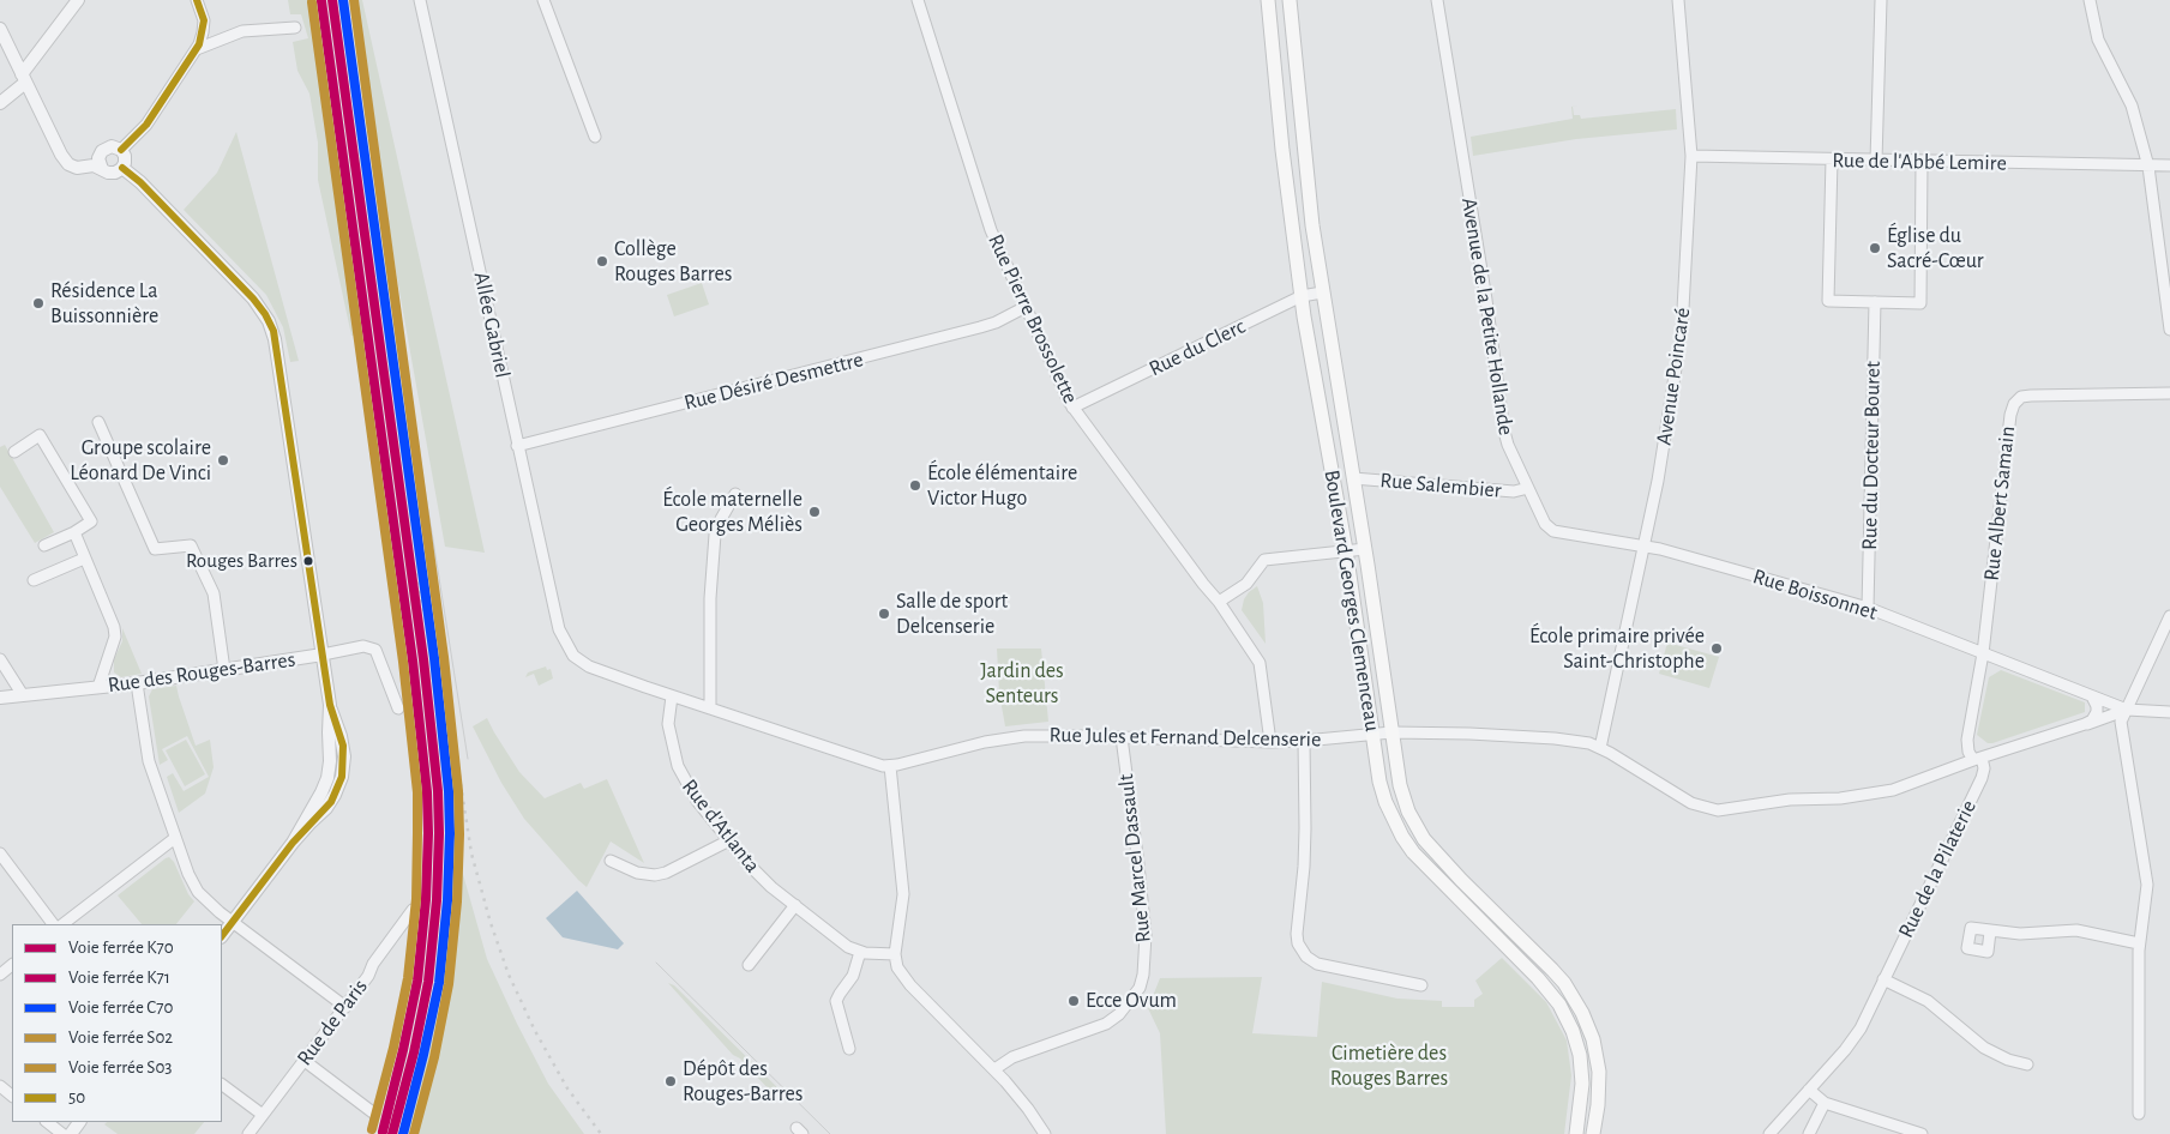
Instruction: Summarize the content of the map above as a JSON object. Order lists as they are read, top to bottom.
{
  "streets": {
    "main road": ["Boulevard Georges Clemenceau"],
    "street": [
      "Rue de l'Abbé Lemire",
      "Avenue de la Petite Hollande",
      "Rue Pierre Brossolette",
      "Allée Gabriel",
      "Rue du Clerc",
      "Avenue Poincaré",
      "Rue Désiré Desmettre",
      "Rue du Docteur Bouret",
      "Rue Salembier",
      "Rue Albert Samain",
      "Rue Boissonnet",
      "Rue des Rouges-Barres",
      "Rue Jules et Fernand Delcenserie",
      "Rue d'Atlanta",
      "Rue Marcel Dassault",
      "Rue de la Pilaterie",
      "Rue de Paris"
    ]
  },
  "crossings": [
    ["Rue de l'Abbé Lemire", "Avenue Poincaré"],
    ["Avenue de la Petite Hollande", "Avenue Poincaré"],
    ["Avenue de la Petite Hollande", "Rue Salembier"],
    ["Avenue de la Petite Hollande", "Rue Boissonnet"],
    ["Rue Pierre Brossolette", "Rue du Clerc"],
    ["Rue Pierre Brossolette", "Rue Désiré Desmettre"],
    ["Rue Pierre Brossolette", "Rue Jules et Fernand Delcenserie"],
    ["Allée Gabriel", "Rue Désiré Desmettre"],
    ["Allée Gabriel", "Rue Jules et Fernand Delcenserie"],
    ["Rue du Clerc", "Boulevard Georges Clemenceau"],
    ["Avenue Poincaré", "Rue Boissonnet"],
    ["Avenue Poincaré", "Rue Jules et Fernand Delcenserie"],
    ["Rue du Docteur Bouret", "Rue Boissonnet"],
    ["Rue Salembier", "Boulevard Georges Clemenceau"],
    ["Rue Albert Samain", "Rue Boissonnet"],
    ["Rue Albert Samain", "Rue de la Pilaterie"],
    ["Rue Boissonnet", "Rue Jules et Fernand Delcenserie"],
    ["Rue Boissonnet", "Rue de la Pilaterie"],
    ["Boulevard Georges Clemenceau", "Rue Jules et Fernand Delcenserie"],
    ["Rue Jules et Fernand Delcenserie", "Rue d'Atlanta"],
    ["Rue Jules et Fernand Delcenserie", "Rue Marcel Dassault"],
    ["Rue Jules et Fernand Delcenserie", "Rue de la Pilaterie"]
  ],
  "parks": ["Jardin des Senteurs", "Cimetière des Rouges Barres"],
  "places": [
    "Église du Sacré-Cœur",
    "Collège Rouges Barres",
    "Résidence La Buissonnière",
    "Groupe scolaire Léonard De Vinci",
    "École élémentaire Victor Hugo",
    "École maternelle Georges Méliès",
    "Rouges Barres",
    "Salle de sport Delcenserie",
    "École primaire privée Saint-Christophe",
    "Ecce Ovum",
    "Dépôt des Rouges-Barres"
  ],
  "lines": [
    "rail line K70",
    "rail line C70",
    "rail line S03",
    "transit line 50",
    "rail line K71",
    "rail line S02"
  ],
  "legend": [
    "Voie ferrée K70",
    "Voie ferrée K71",
    "Voie ferrée C70",
    "Voie ferrée S02",
    "Voie ferrée S03",
    "50"
  ]
}
